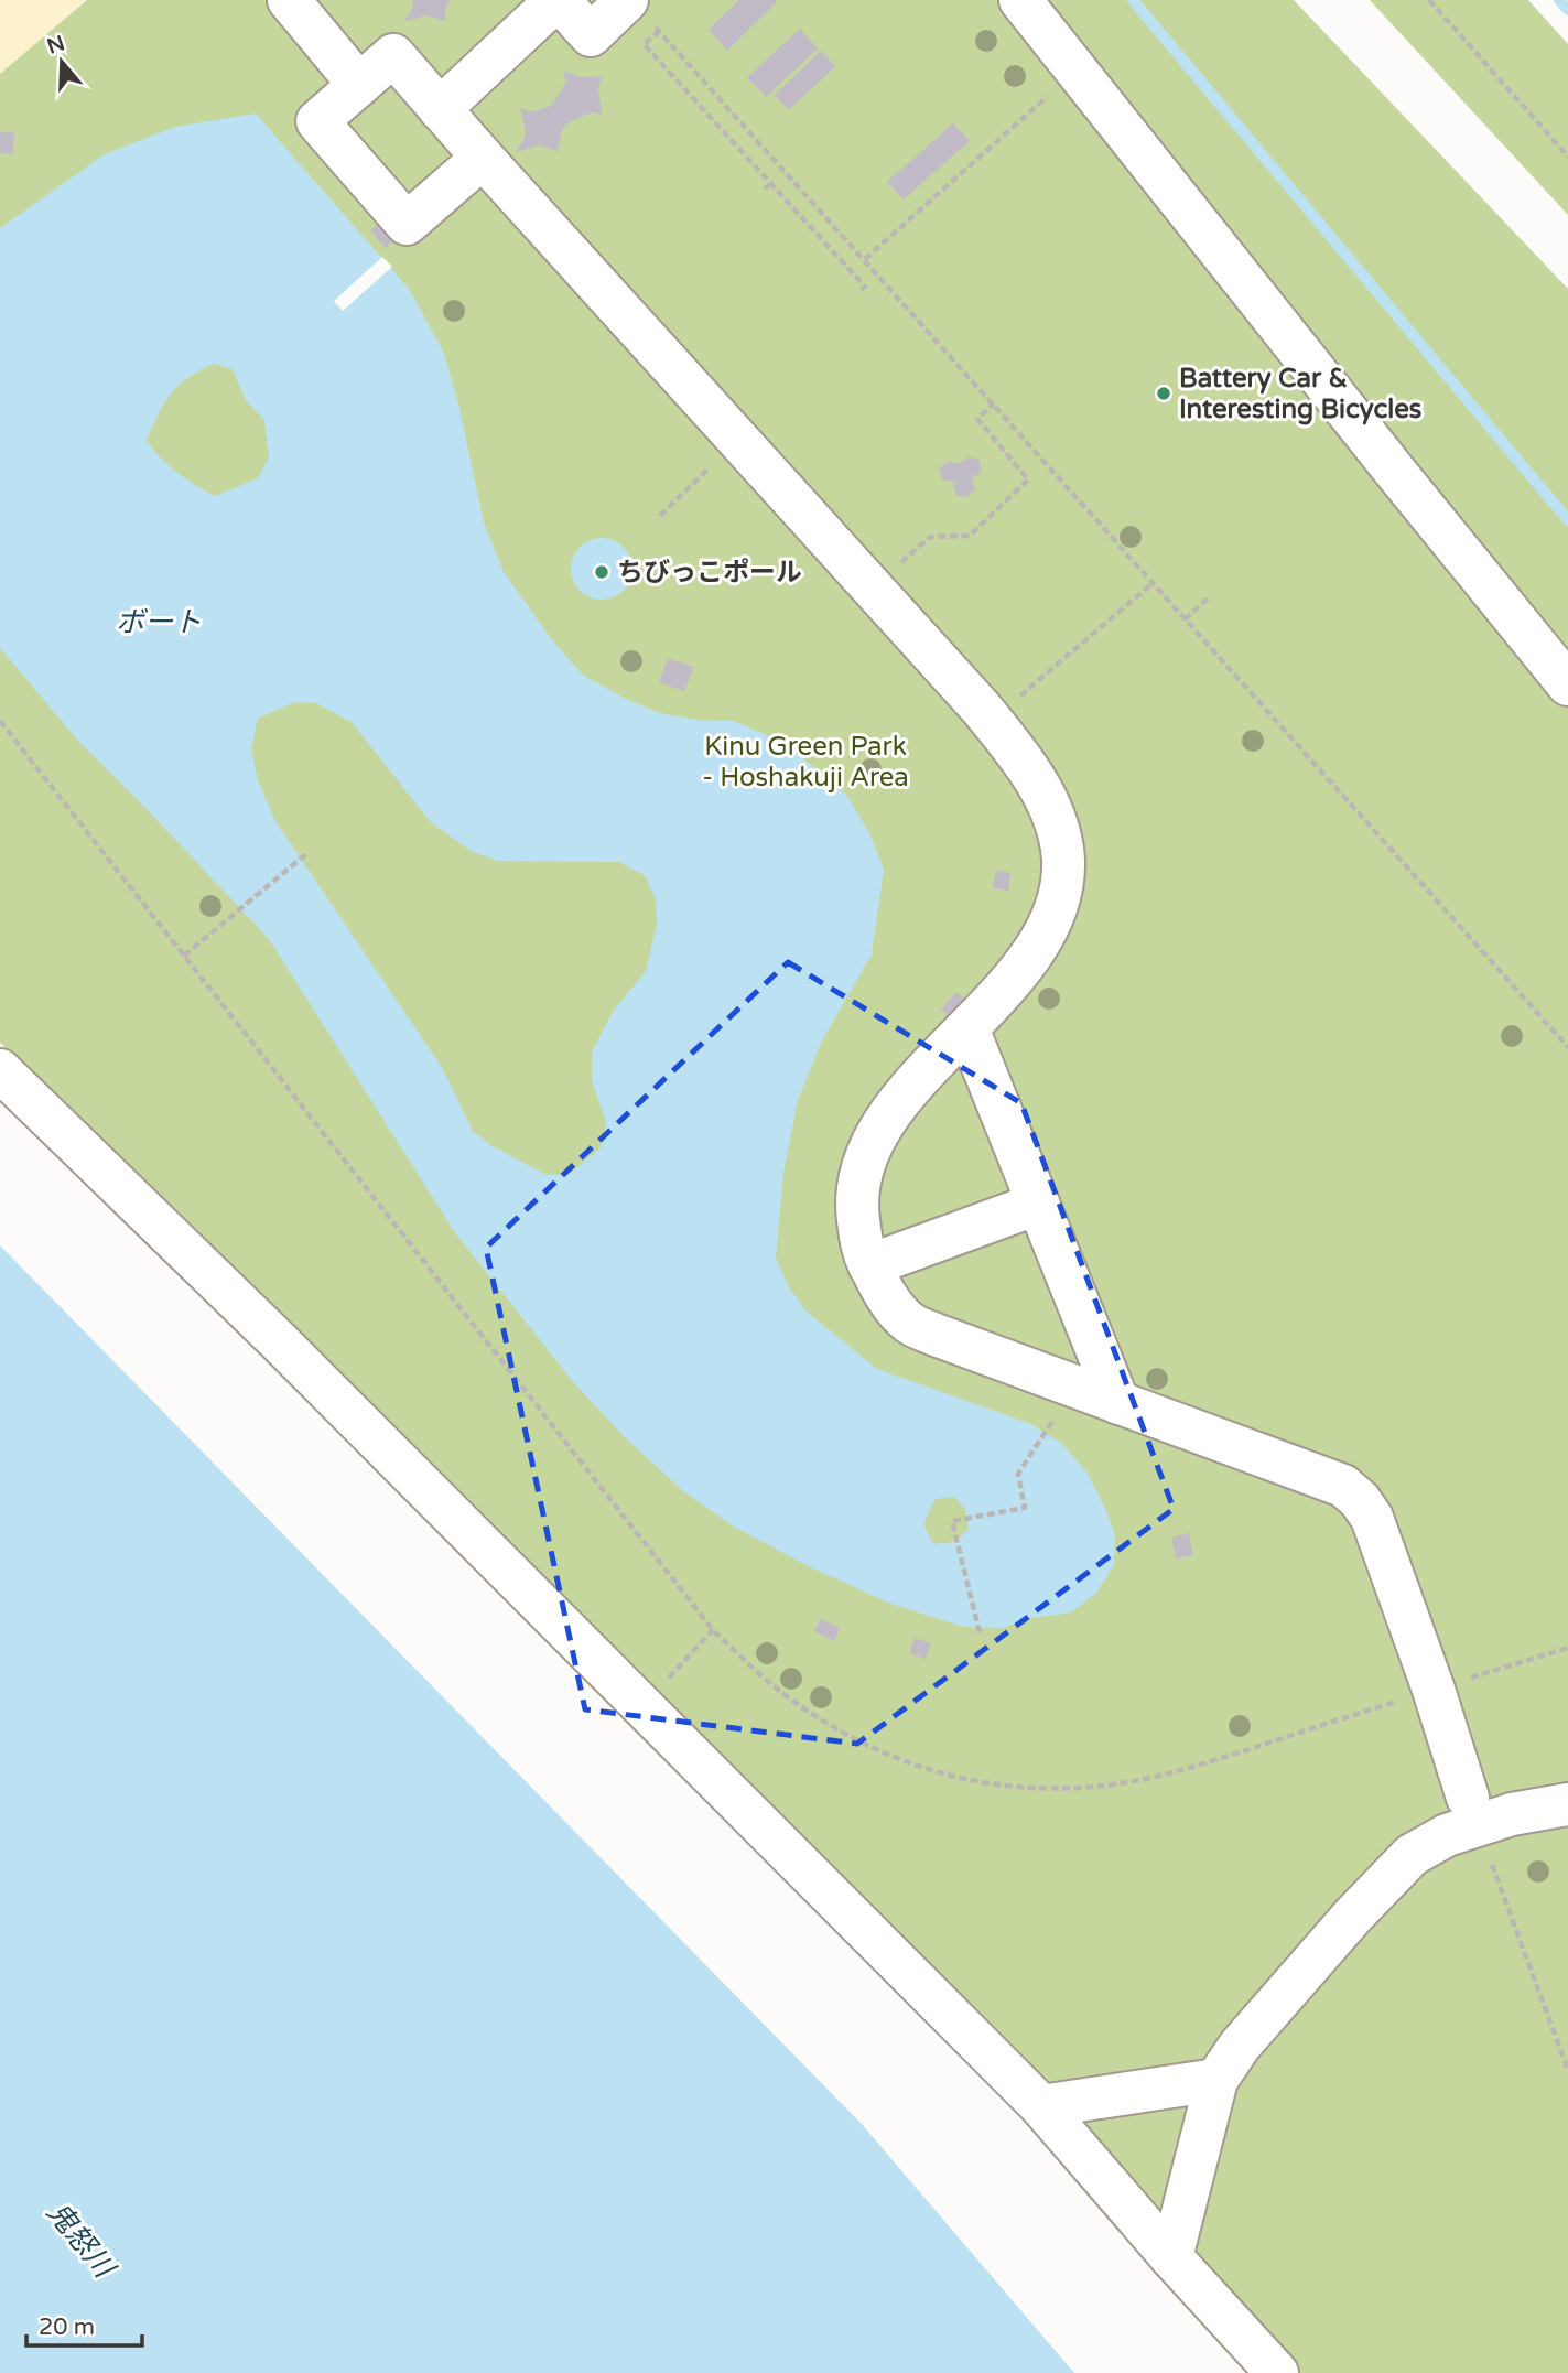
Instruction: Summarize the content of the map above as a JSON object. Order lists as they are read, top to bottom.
{
  "water": ["ボート", "鬼怒川"],
  "parks": ["Kinu Green Park - Hoshakuji Area"],
  "places": ["Battery Car & Interesting Bicycles", "ちびっこポール"],
  "scale_bar": "20 m",
  "north": "top"
}
